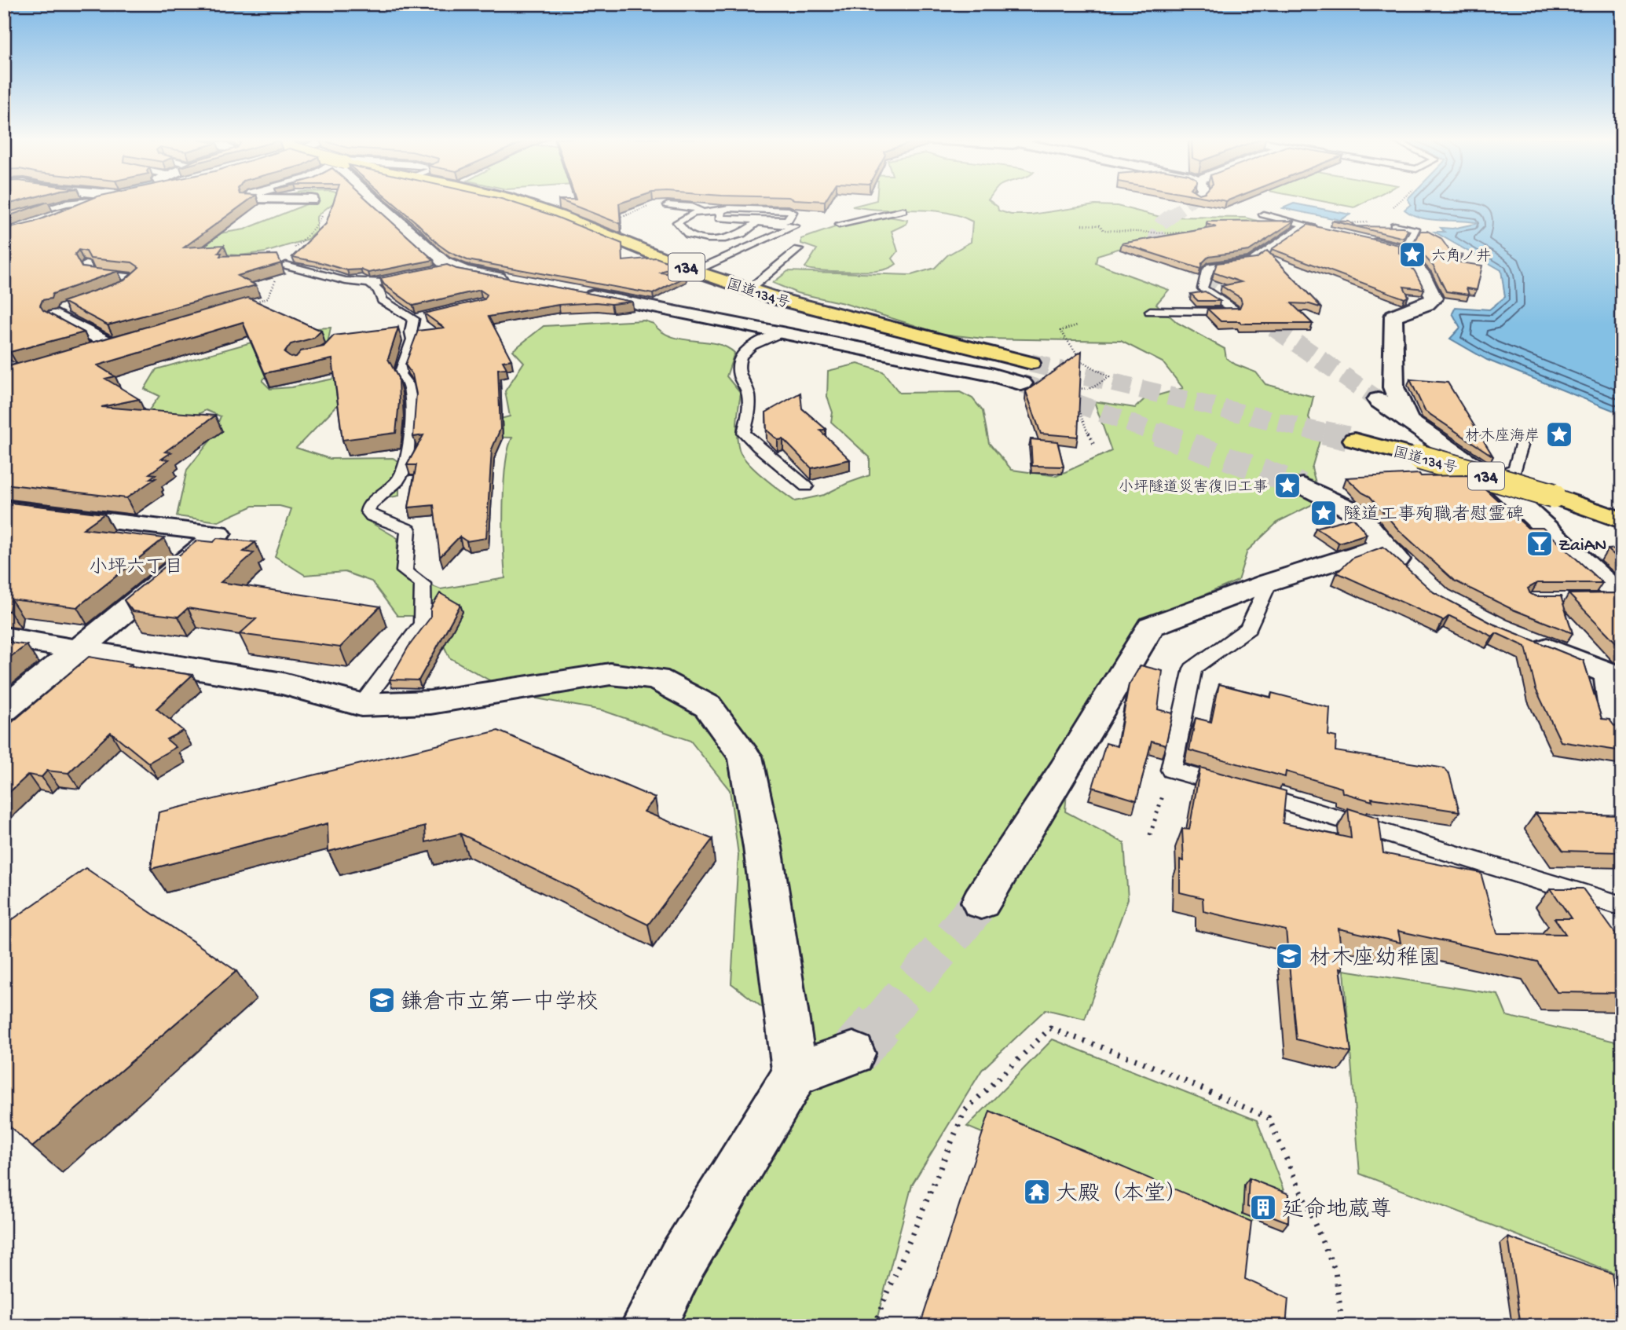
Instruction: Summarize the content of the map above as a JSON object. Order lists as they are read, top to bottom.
{
  "streets": {
    "highway": ["134", "国道134号"]
  },
  "districts": ["小坪六丁目"],
  "places": {
    "place": [
      "六角ノ井",
      "材木座海岸",
      "小坪隧道災害復旧工事",
      "隧道工事殉職者慰霊碑"
    ],
    "bar": ["ZaiAN"],
    "school or university": ["材木座幼稚園", "鎌倉市立第一中学校"],
    "temple": ["大殿（本堂）"],
    "building": ["延命地蔵尊"]
  }
}
